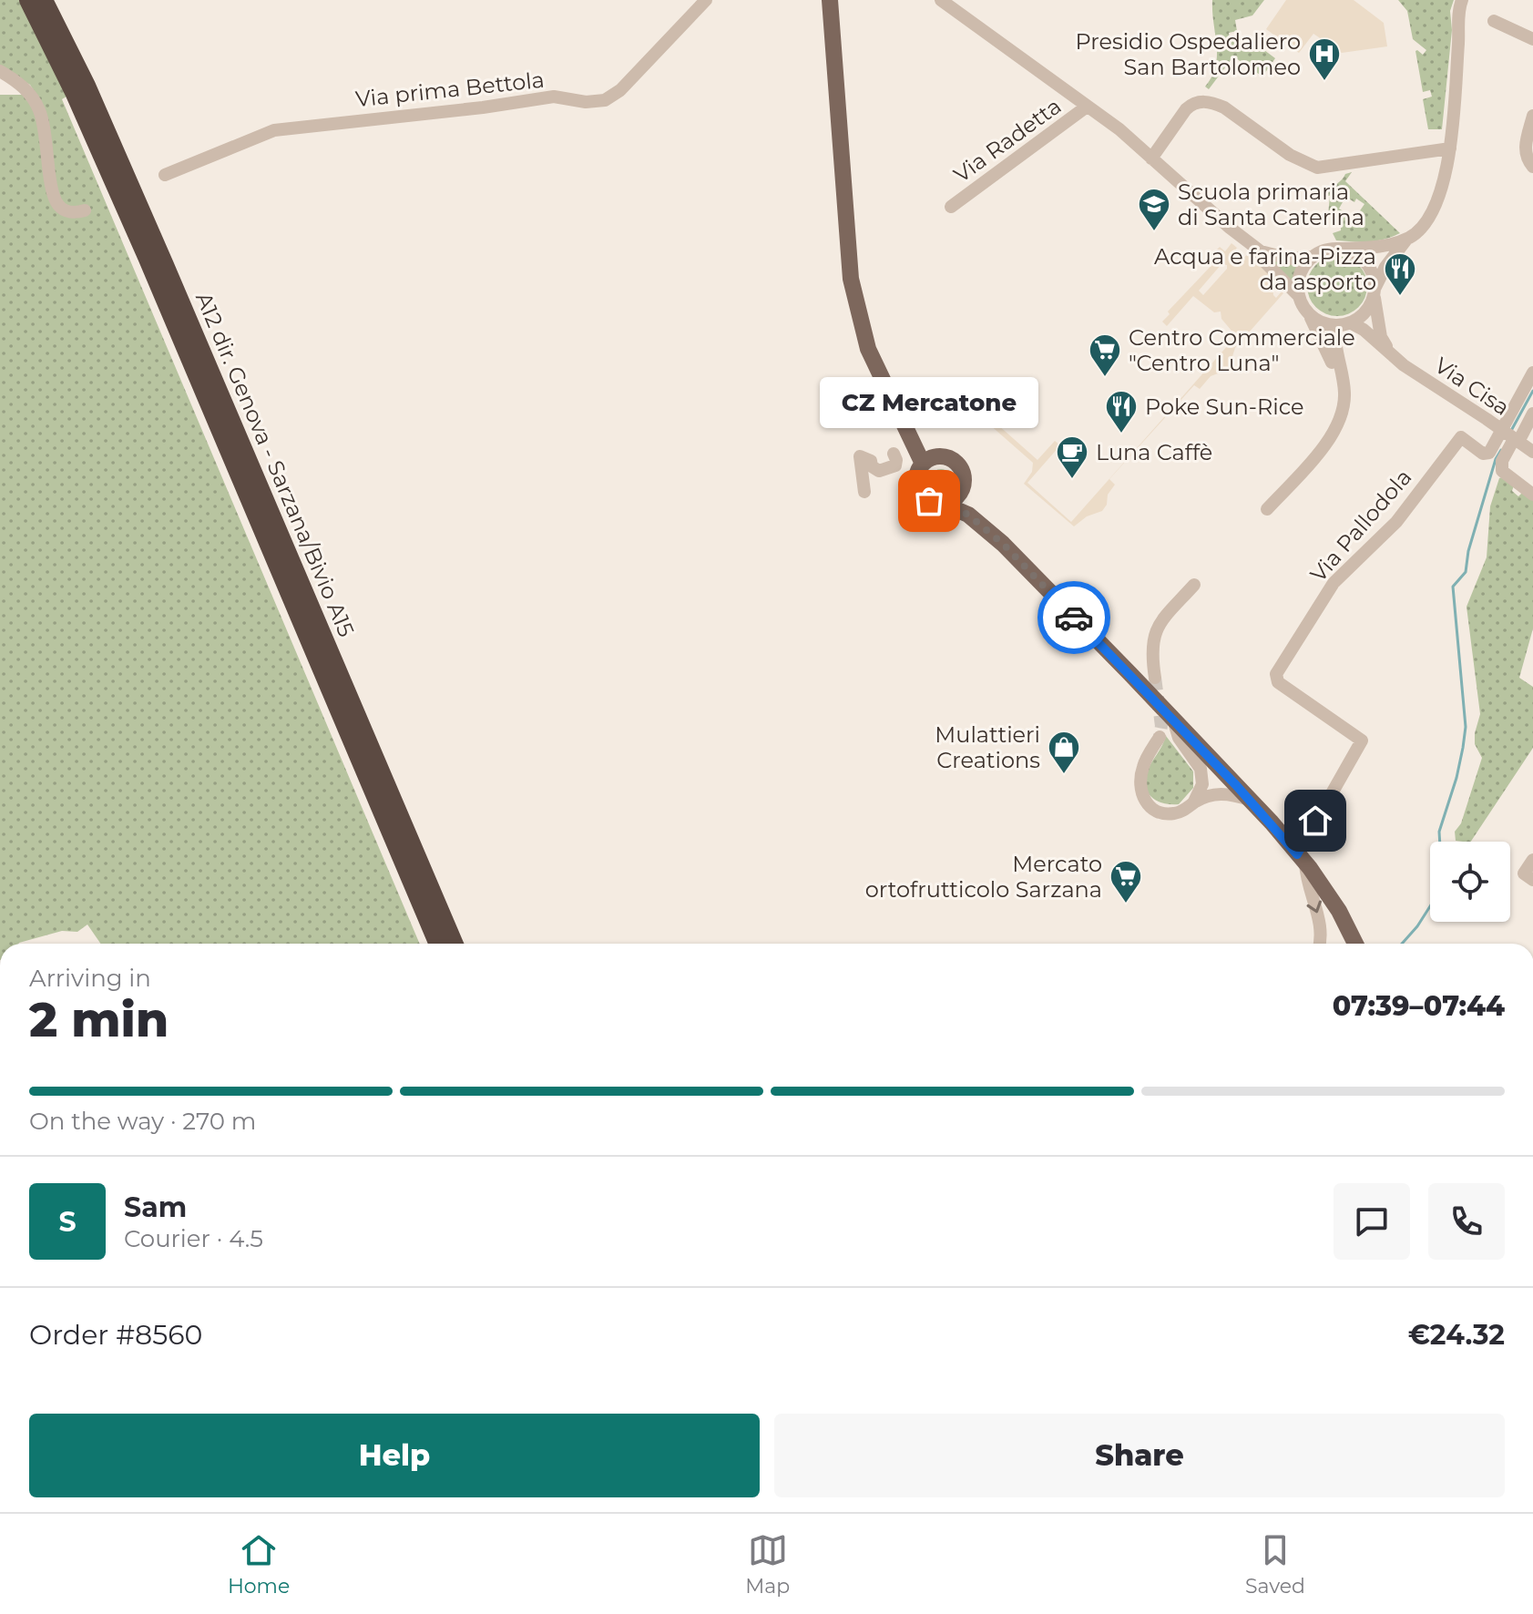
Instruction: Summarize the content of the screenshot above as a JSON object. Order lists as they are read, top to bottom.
{
  "streets": {
    "highway": ["A12 dir. Genova - Sarzana/Bivio A15"],
    "street": [
      "Via prima Bettola",
      "Via Radetta",
      "Via Cisa",
      "Via Pallodola"
    ]
  },
  "crossings": [
    ["Via Cisa", "Via Pallodola"]
  ],
  "places": {
    "hospital": ["Presidio Ospedaliero San Bartolomeo"],
    "school or university": ["Scuola primaria di Santa Caterina"],
    "restaurant": ["Acqua e farina-Pizza da asporto", "Poke Sun-Rice"],
    "supermarket": ["Centro Commerciale \"Centro Luna\"", "Mercato ortofrutticolo Sarzana"],
    "cafe": ["Luna Caffè"],
    "other": ["CZ Mercatone"],
    "shop": ["Mulattieri Creations"]
  },
  "page": {
    "bubble": "CZ Mercatone",
    "heading": ["2 min", "Arriving in", "07:39–07:44"],
    "panel": [
      "Sam",
      "Courier · 4.5",
      "Order #8560",
      "€24.32"
    ],
    "bar": "On the way · 270 m",
    "round": "S",
    "buttons": ["Help", "Share"],
    "tabs": ["Home", "Map", "Saved"]
  }
}
